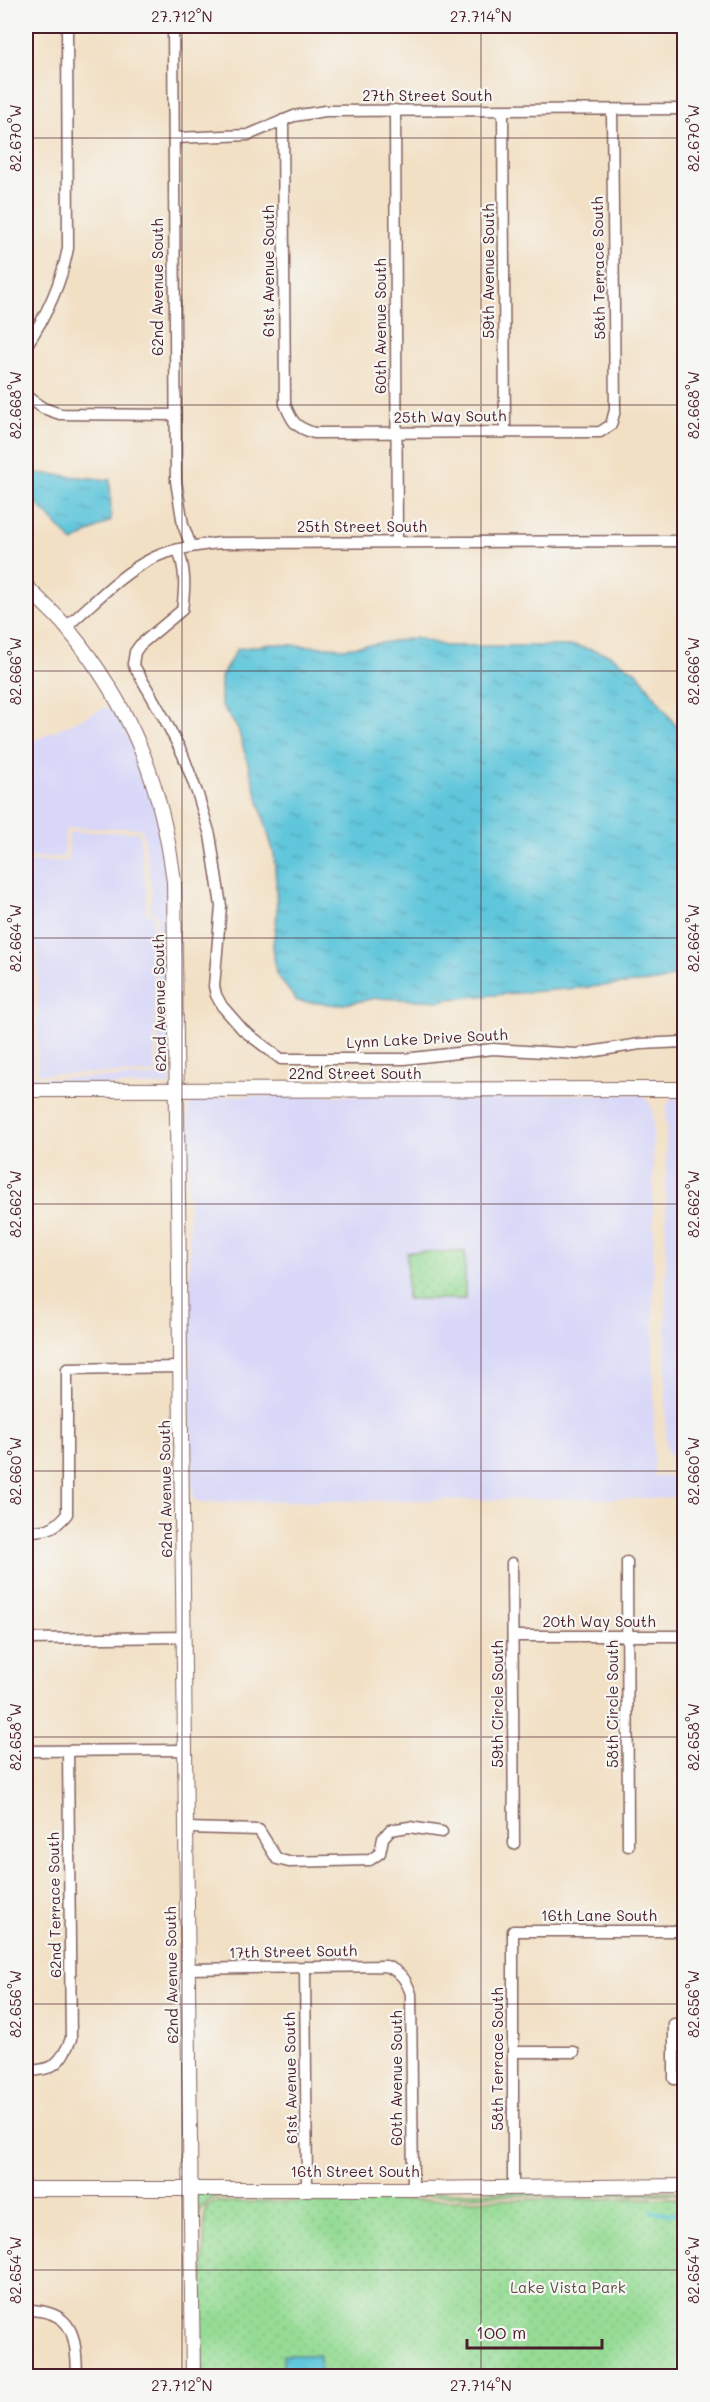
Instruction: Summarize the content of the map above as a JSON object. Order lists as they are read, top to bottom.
{
  "streets": {
    "street": [
      "27th Street South",
      "58th Terrace South",
      "61st Avenue South",
      "59th Avenue South",
      "62nd Avenue South",
      "60th Avenue South",
      "25th Way South",
      "25th Street South",
      "Lynn Lake Drive South",
      "22nd Street South",
      "20th Way South",
      "59th Circle South",
      "58th Circle South",
      "62nd Terrace South",
      "16th Lane South",
      "17th Street South",
      "16th Street South"
    ]
  },
  "crossings": [
    ["27th Street South", "58th Terrace South"],
    ["27th Street South", "61st Avenue South"],
    ["27th Street South", "59th Avenue South"],
    ["27th Street South", "62nd Avenue South"],
    ["27th Street South", "60th Avenue South"],
    ["58th Terrace South", "25th Way South"],
    ["58th Terrace South", "16th Lane South"],
    ["58th Terrace South", "16th Street South"],
    ["61st Avenue South", "25th Way South"],
    ["61st Avenue South", "17th Street South"],
    ["61st Avenue South", "16th Street South"],
    ["59th Avenue South", "25th Way South"],
    ["62nd Avenue South", "25th Street South"],
    ["62nd Avenue South", "22nd Street South"],
    ["62nd Avenue South", "17th Street South"],
    ["62nd Avenue South", "16th Street South"],
    ["60th Avenue South", "25th Way South"],
    ["60th Avenue South", "25th Street South"],
    ["60th Avenue South", "17th Street South"],
    ["60th Avenue South", "16th Street South"],
    ["25th Street South", "Lynn Lake Drive South"],
    ["20th Way South", "59th Circle South"],
    ["20th Way South", "58th Circle South"]
  ],
  "parks": ["Lake Vista Park"],
  "scale_bar": "100 m",
  "coordinates": [
    "27.712°N",
    "27.714°N",
    "82.670°W",
    "82.668°W",
    "82.666°W",
    "82.664°W",
    "82.662°W",
    "82.660°W",
    "82.658°W",
    "82.656°W",
    "82.654°W"
  ]
}
